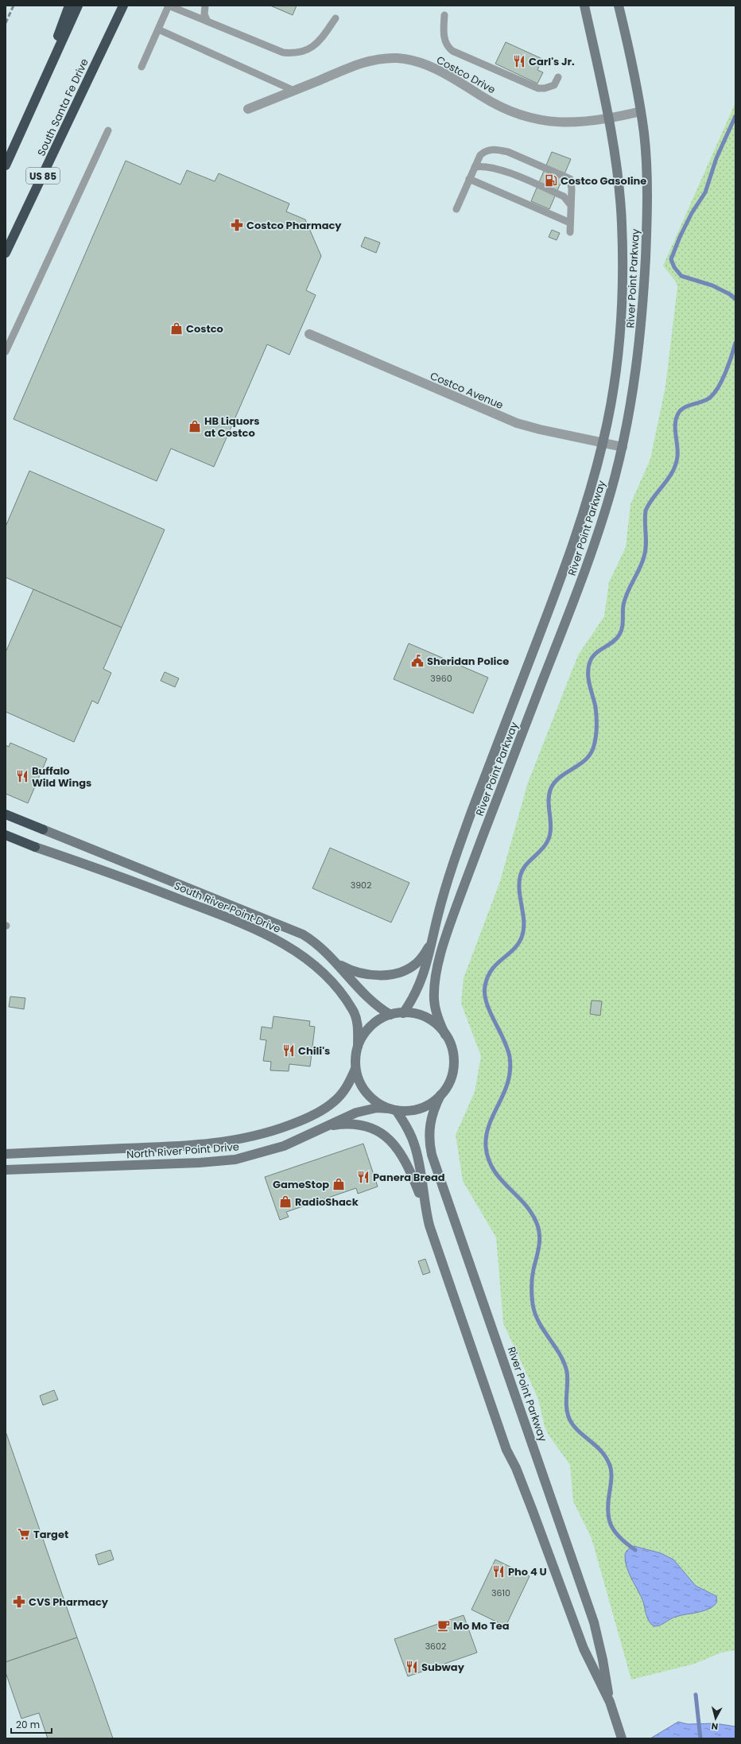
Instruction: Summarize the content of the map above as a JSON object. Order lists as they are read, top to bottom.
{
  "streets": {
    "highway": ["South Santa Fe Drive", "US 85"],
    "street": [
      "Costco Drive",
      "River Point Parkway",
      "Costco Avenue",
      "South River Point Drive",
      "North River Point Drive"
    ]
  },
  "crossings": [
    ["Costco Drive", "River Point Parkway"],
    ["River Point Parkway", "Costco Avenue"],
    ["River Point Parkway", "South River Point Drive"],
    ["River Point Parkway", "North River Point Drive"],
    ["South River Point Drive", "North River Point Drive"]
  ],
  "places": {
    "restaurant": [
      "Carl's Jr.",
      "Buffalo Wild Wings",
      "Chili's",
      "Panera Bread",
      "Pho 4 U",
      "Subway"
    ],
    "fuel station": ["Costco Gasoline"],
    "pharmacy": ["Costco Pharmacy", "CVS Pharmacy"],
    "shop": [
      "Costco",
      "HB Liquors at Costco",
      "GameStop",
      "RadioShack"
    ],
    "public building": ["Sheridan Police"],
    "supermarket": ["Target"],
    "cafe": ["Mo Mo Tea"]
  },
  "house_numbers": [
    "3960",
    "3902",
    "3610",
    "3602"
  ],
  "scale_bar": "20 m",
  "north": "bottom"
}
